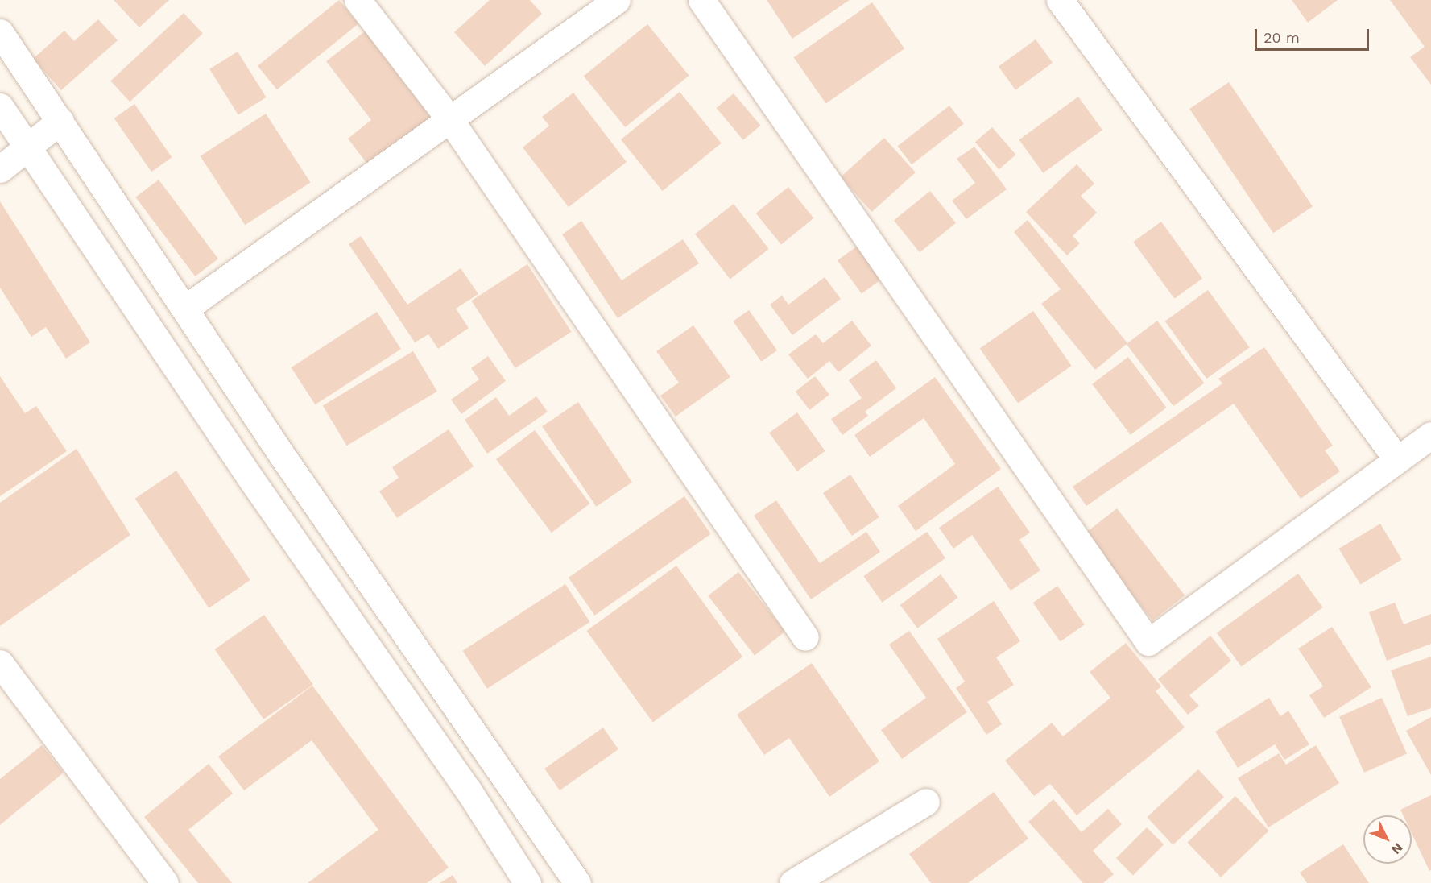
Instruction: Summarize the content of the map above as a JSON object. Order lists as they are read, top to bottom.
{
  "scale_bar": "20 m",
  "north": "bottom right"
}
